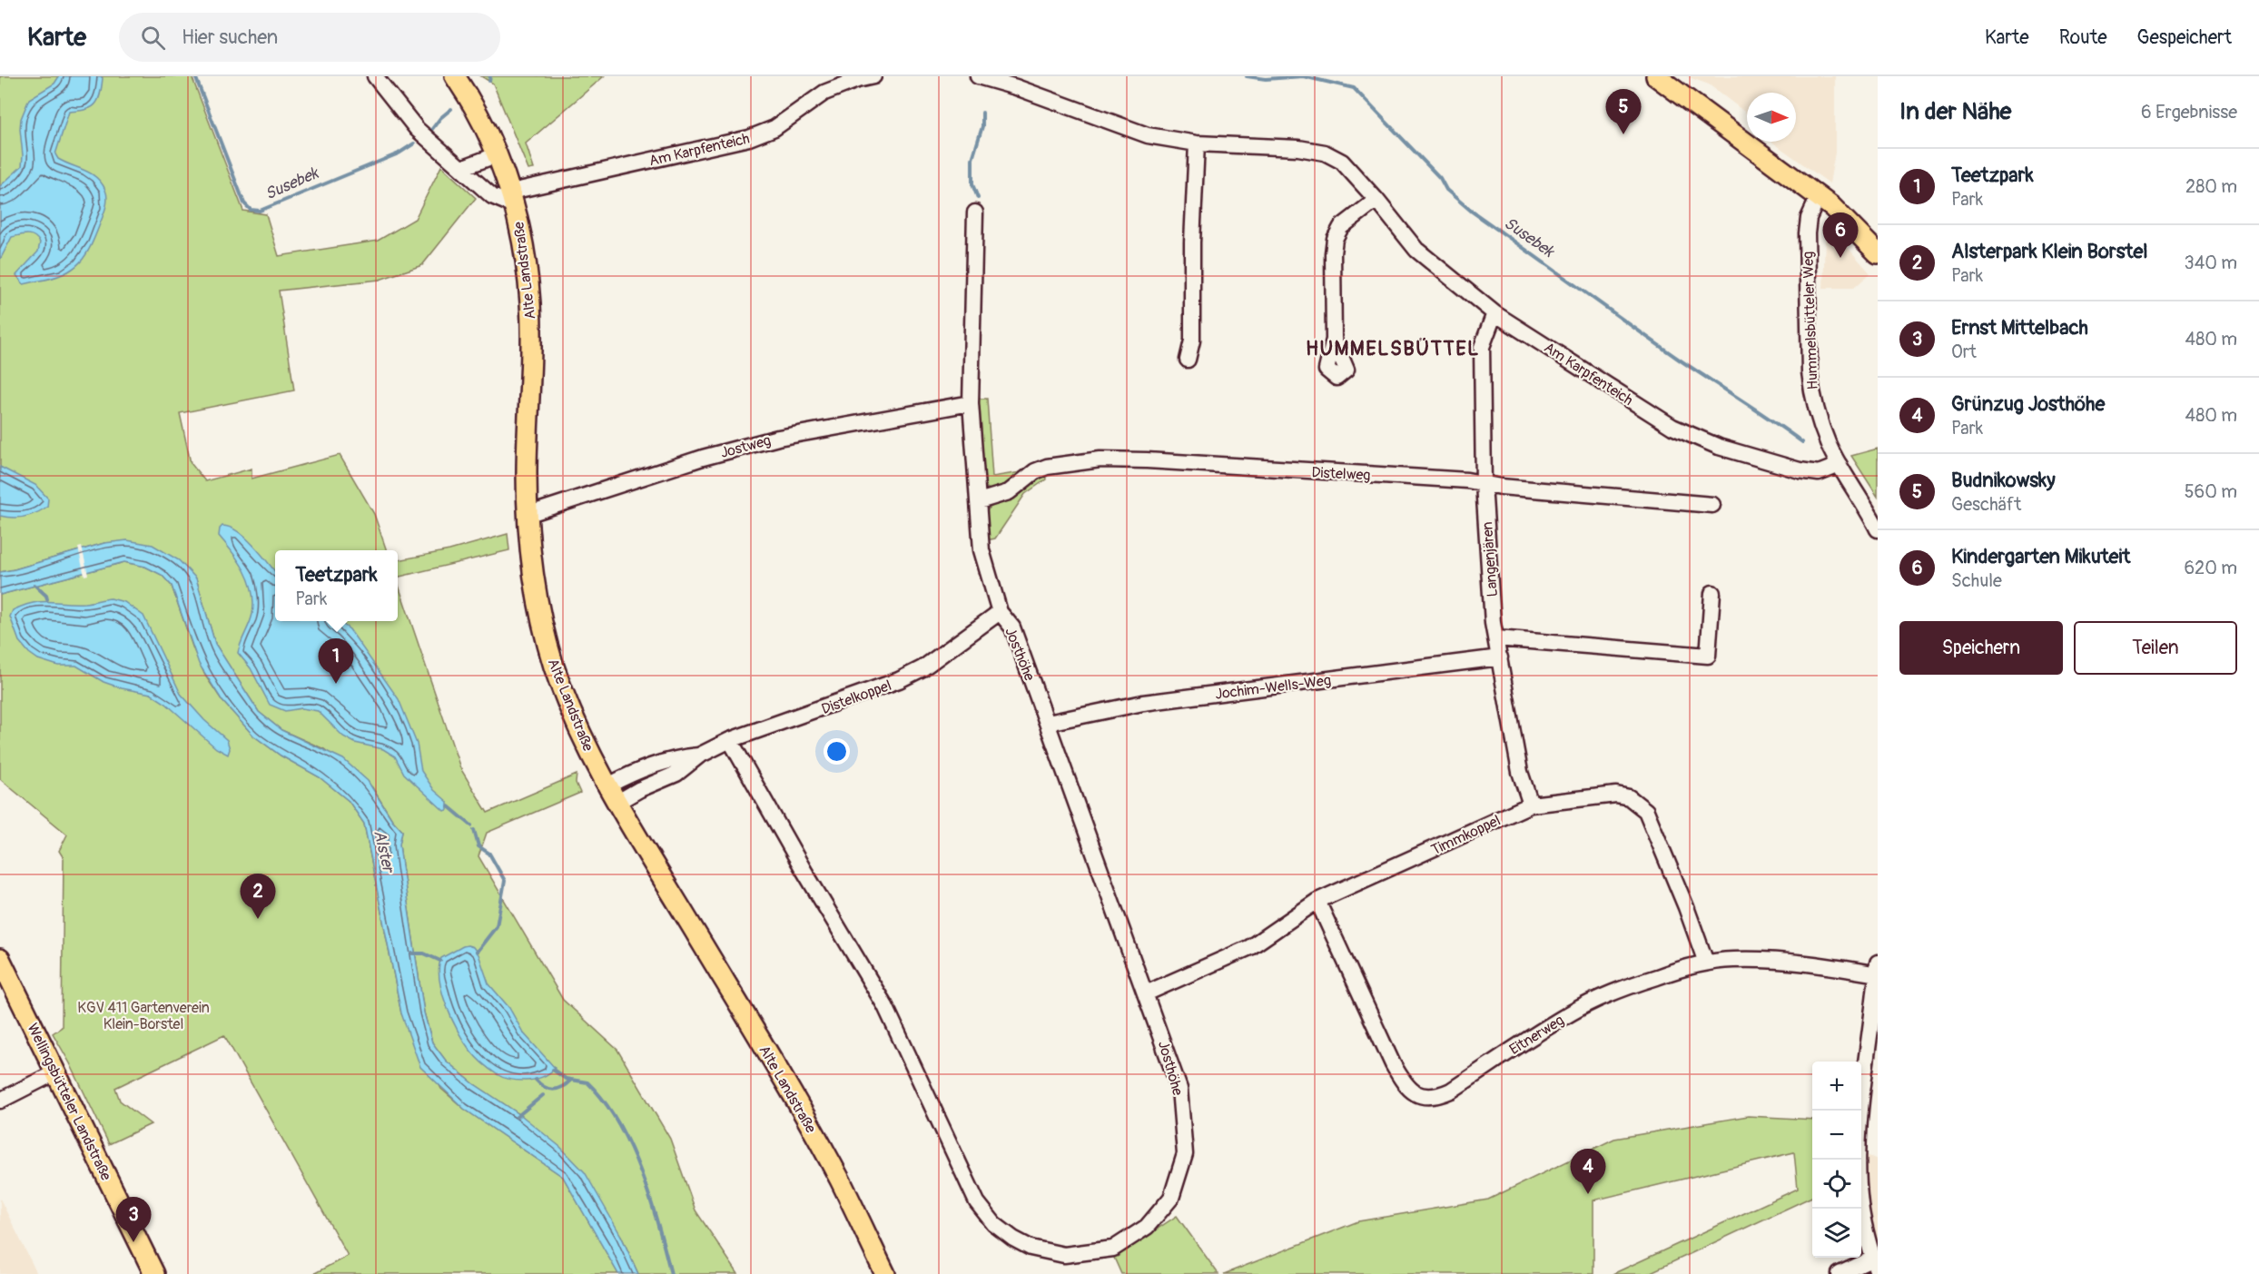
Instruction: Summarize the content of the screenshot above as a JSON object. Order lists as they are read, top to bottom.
{
  "streets": {
    "main road": ["Alte Landstraße", "Wellingsbütteler Landstraße"],
    "street": [
      "Am Karpfenteich",
      "Hummelsbütteler Weg",
      "Jostweg",
      "Distelweg",
      "Langenjären",
      "Josthöhe",
      "Jochim-Wells-Weg",
      "Distelkoppel",
      "Timmkoppel",
      "Eitnerweg"
    ]
  },
  "crossings": [
    ["Am Karpfenteich", "Alte Landstraße"],
    ["Am Karpfenteich", "Hummelsbütteler Weg"],
    ["Am Karpfenteich", "Langenjären"],
    ["Alte Landstraße", "Jostweg"],
    ["Alte Landstraße", "Distelkoppel"],
    ["Jostweg", "Josthöhe"],
    ["Distelweg", "Langenjären"],
    ["Distelweg", "Josthöhe"],
    ["Langenjären", "Jochim-Wells-Weg"],
    ["Langenjären", "Timmkoppel"],
    ["Josthöhe", "Jochim-Wells-Weg"],
    ["Josthöhe", "Distelkoppel"],
    ["Josthöhe", "Timmkoppel"],
    ["Timmkoppel", "Eitnerweg"]
  ],
  "districts": ["HUMMELSBÜTTEL"],
  "water": ["Susebek", "Alster"],
  "parks": ["KGV 411 Gartenverein Klein-Borstel"],
  "north": "right",
  "page": {
    "header": "Karte",
    "search": "Hier suchen",
    "nav": ["Karte", "Route", "Gespeichert"],
    "heading": ["In der Nähe", "6 Ergebnisse"],
    "pins": [
      "5",
      "6",
      "1",
      "2",
      "4",
      "3"
    ],
    "list": [
      {
        "mark": "1",
        "name": "Teetzpark",
        "note": "Park",
        "value": "280 m"
      },
      {
        "mark": "2",
        "name": "Alsterpark Klein Borstel",
        "note": "Park",
        "value": "340 m"
      },
      {
        "mark": "3",
        "name": "Ernst Mittelbach",
        "note": "Ort",
        "value": "480 m"
      },
      {
        "mark": "4",
        "name": "Grünzug Josthöhe",
        "note": "Park",
        "value": "480 m"
      },
      {
        "mark": "5",
        "name": "Budnikowsky",
        "note": "Geschäft",
        "value": "560 m"
      },
      {
        "mark": "6",
        "name": "Kindergarten Mikuteit",
        "note": "Schule",
        "value": "620 m"
      }
    ],
    "popup": ["Teetzpark", "Park"],
    "buttons": ["Speichern", "Teilen"],
    "map_buttons": ["+", "−"]
  }
}
